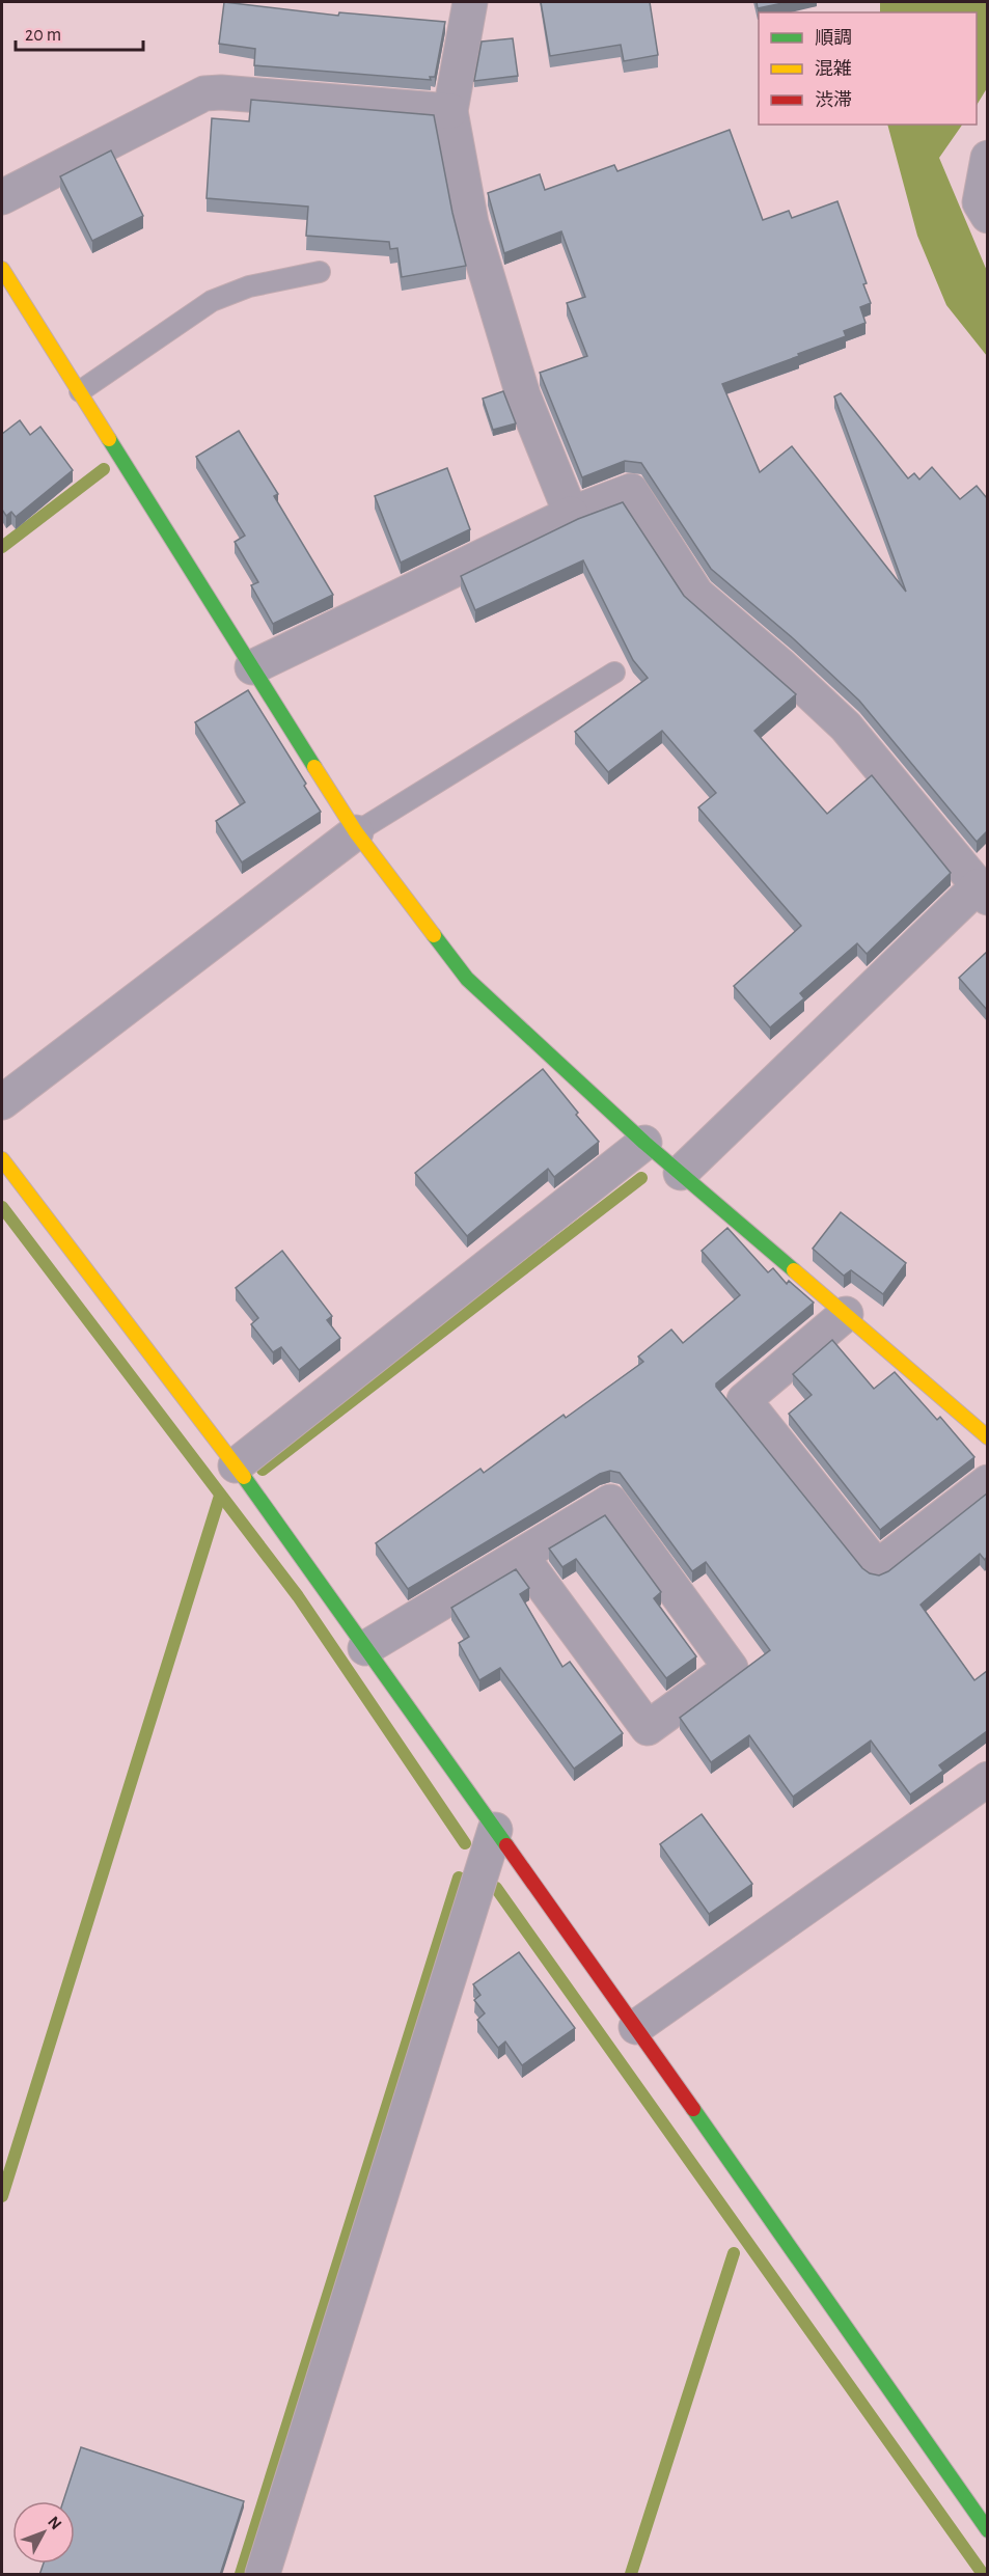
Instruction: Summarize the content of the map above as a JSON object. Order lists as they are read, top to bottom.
{
  "legend": ["順調", "混雑", "渋滞"],
  "scale_bar": "20 m",
  "north": "top right"
}
